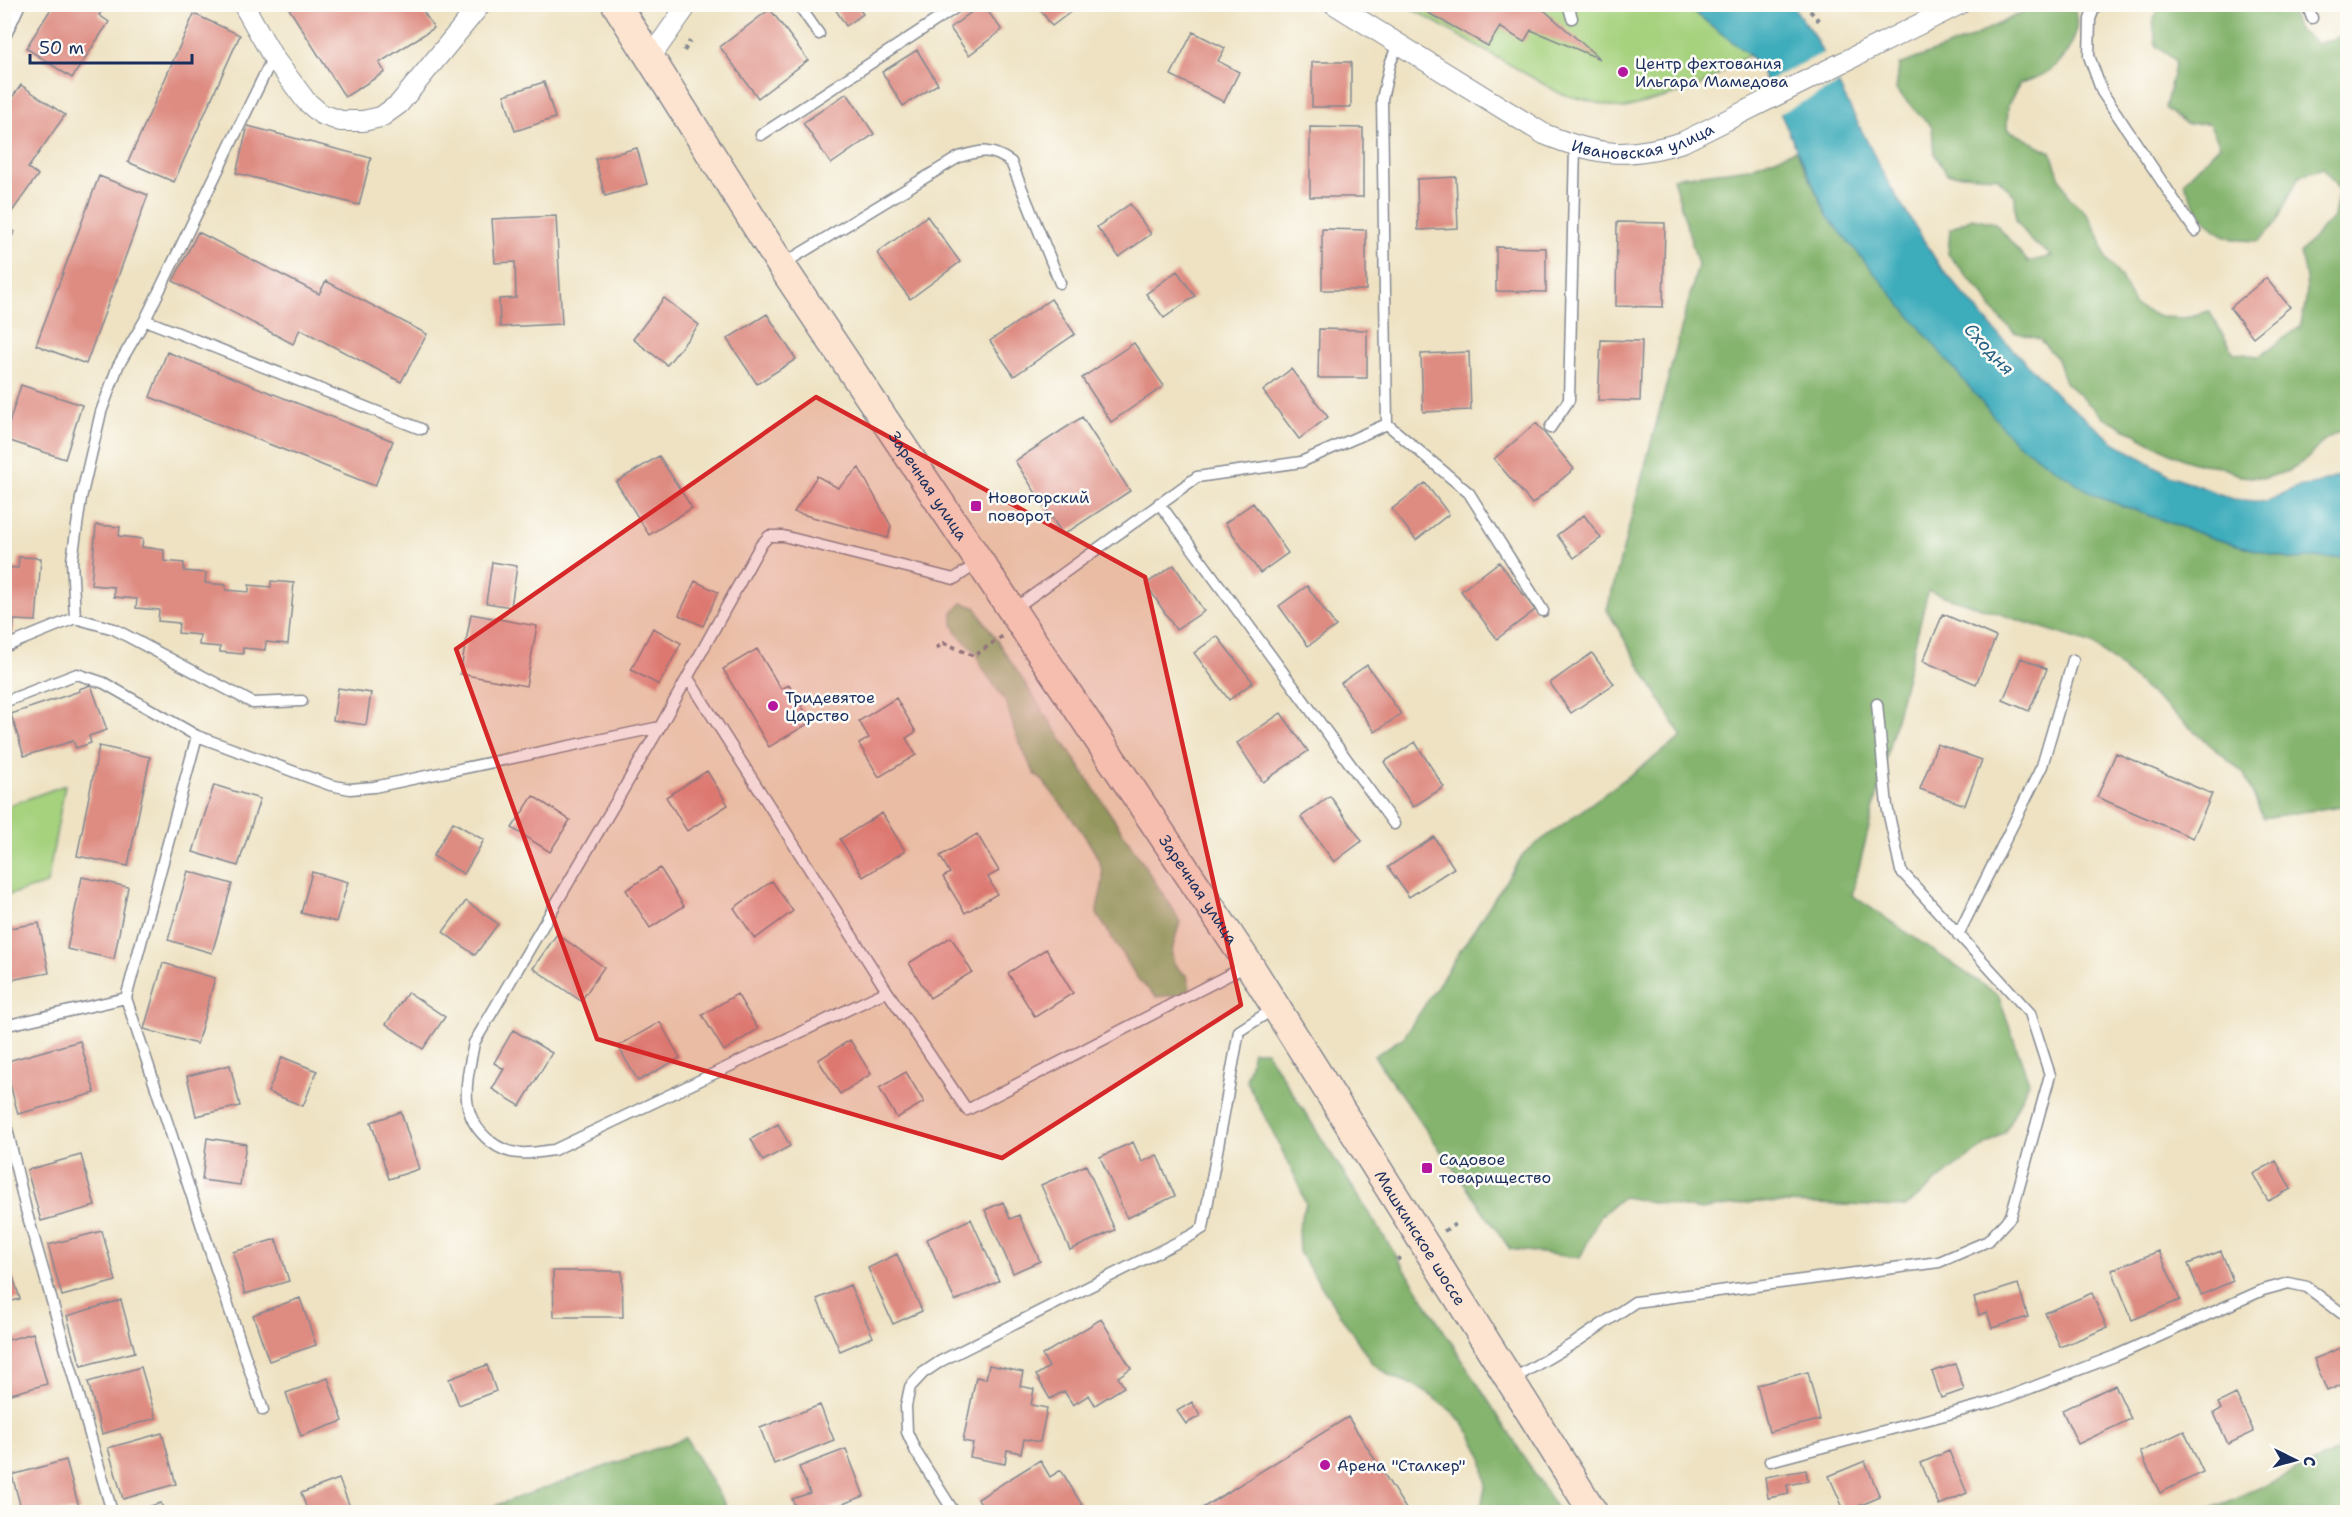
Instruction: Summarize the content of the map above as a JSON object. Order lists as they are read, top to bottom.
{
  "streets": {
    "main road": ["Заречная улица", "Машкинское шоссе"],
    "street": ["Ивановская улица"]
  },
  "crossings": [
    ["Заречная улица", "Машкинское шоссе"]
  ],
  "water": ["Сходня"],
  "places": {
    "other": ["Центр фехтования Ильгара Мамедова", "Тридевятое Царство", "Арена \"Сталкер\""],
    "transit": ["Новогорский поворот", "Садовое товарищество"]
  },
  "scale_bar": "50 m",
  "north": "right"
}
